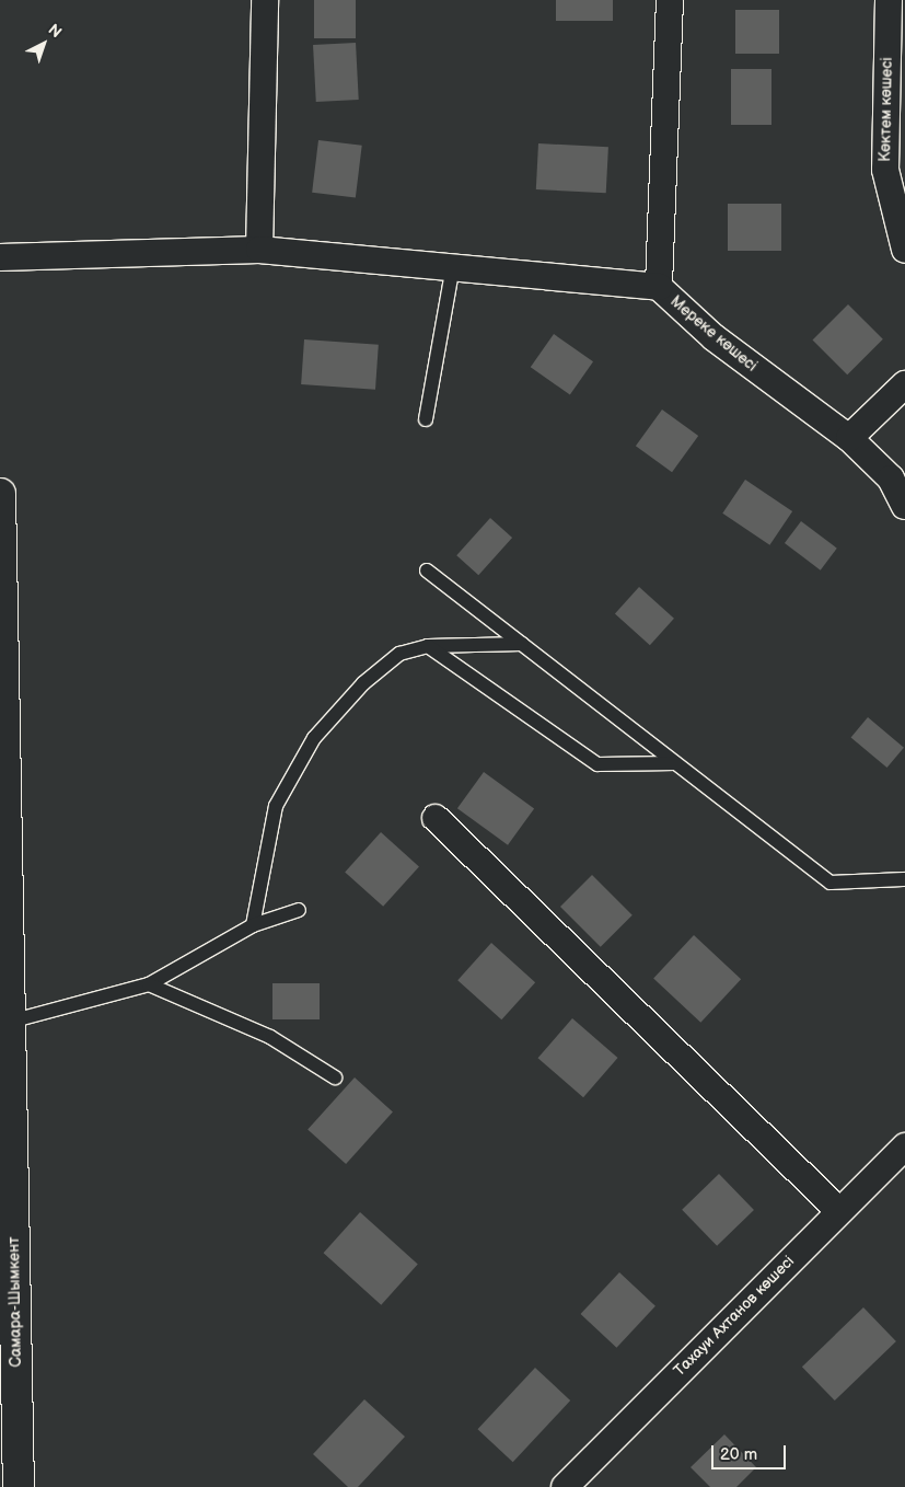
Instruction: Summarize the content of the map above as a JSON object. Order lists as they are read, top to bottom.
{
  "streets": {
    "highway": ["Самара-Шымкент"],
    "street": ["Көктем көшесі", "Мереке көшесі", "Тахауи Ахтанов көшесі"]
  },
  "scale_bar": "20 m",
  "north": "top right"
}
